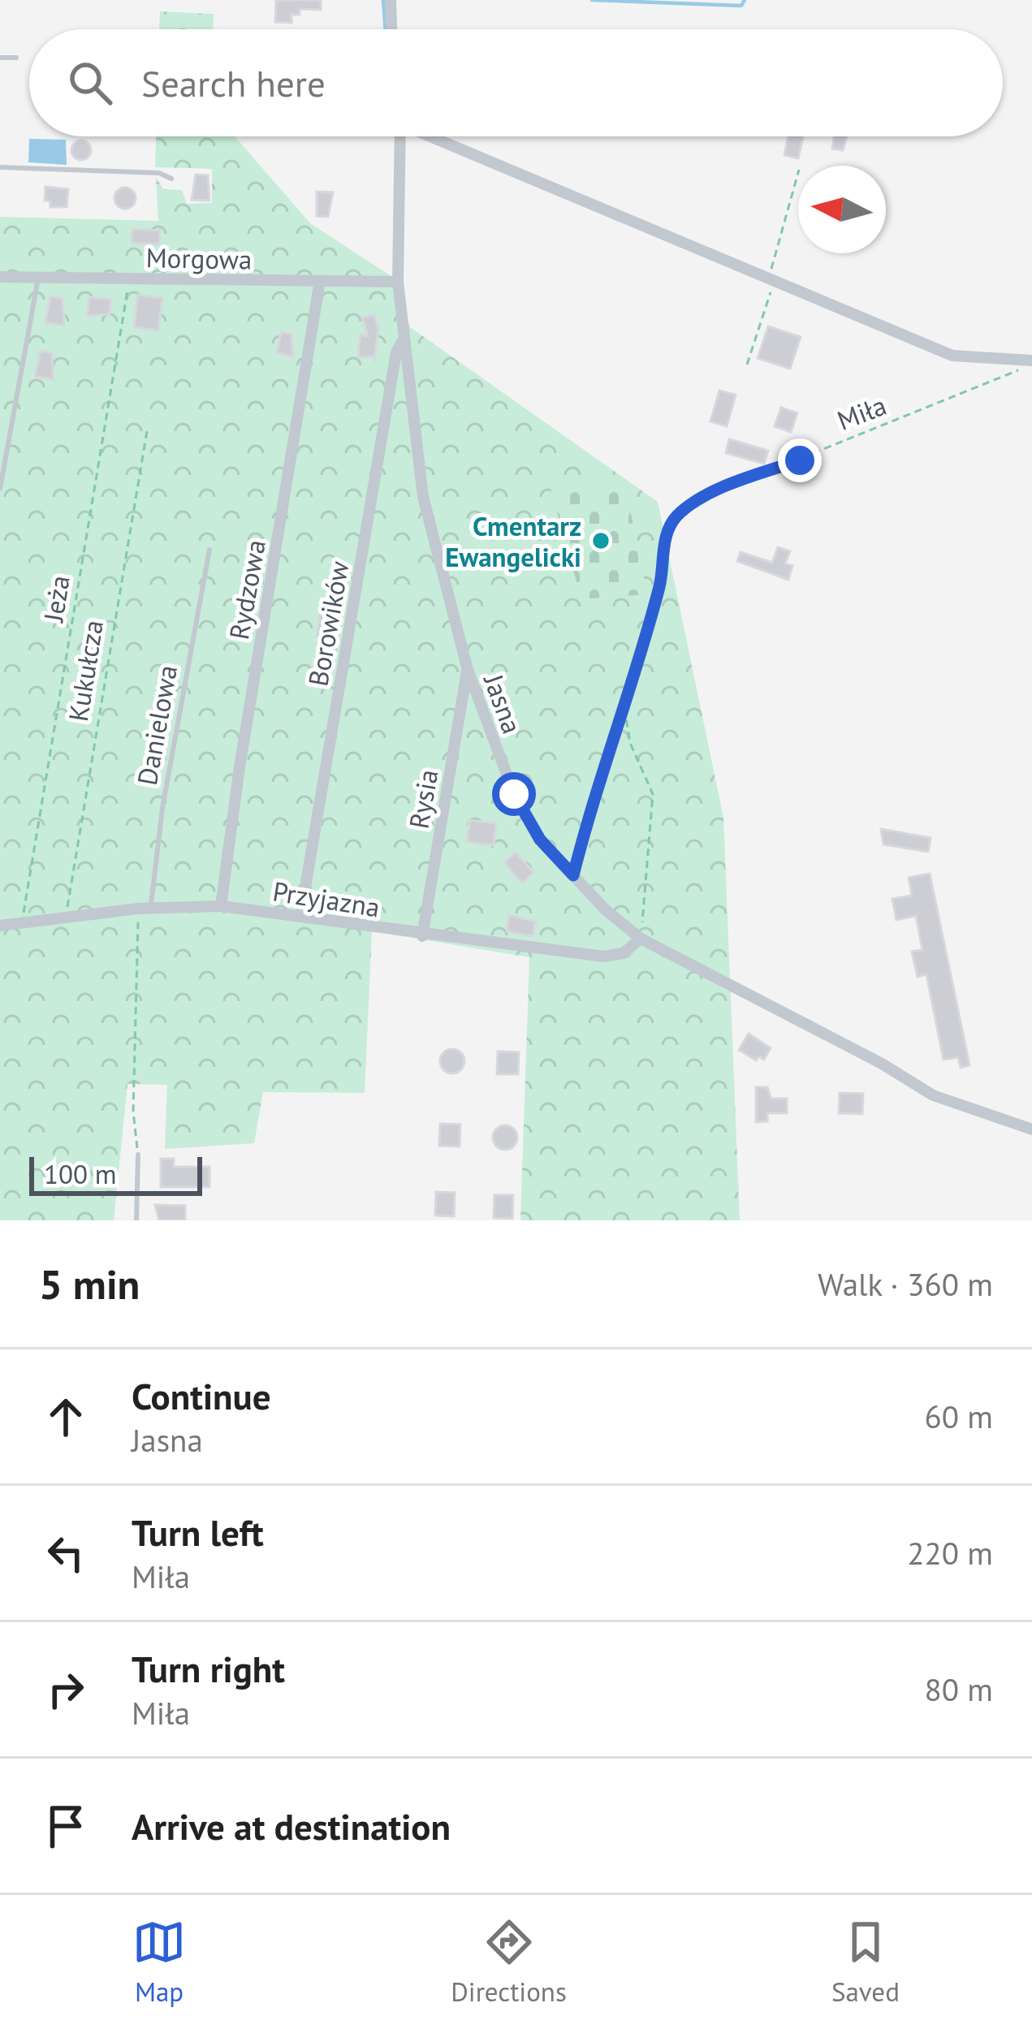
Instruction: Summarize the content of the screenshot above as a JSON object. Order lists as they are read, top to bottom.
{
  "streets": {
    "street": [
      "Morgowa",
      "Rydzowa",
      "Borowików",
      "Jasna",
      "Rysia",
      "Przyjazna"
    ],
    "lane": ["Danielowa"],
    "path": ["Miła", "Jeża", "Kukułcza"]
  },
  "crossings": [
    ["Morgowa", "Rydzowa"],
    ["Morgowa", "Jeża"],
    ["Morgowa", "Jasna"],
    ["Miła", "Jasna"],
    ["Rydzowa", "Przyjazna"],
    ["Jeża", "Przyjazna"],
    ["Borowików", "Jasna"],
    ["Borowików", "Przyjazna"],
    ["Kukułcza", "Przyjazna"],
    ["Jasna", "Rysia"],
    ["Jasna", "Przyjazna"],
    ["Danielowa", "Przyjazna"],
    ["Rysia", "Przyjazna"]
  ],
  "places": ["Cmentarz Ewangelicki"],
  "scale_bar": "100 m",
  "north": "left",
  "page": {
    "search": "Search here",
    "scale": "100 m",
    "heading": ["5 min", "Walk · 360 m"],
    "list": [
      ["Continue", "Jasna", "60 m"],
      ["Turn left", "Miła", "220 m"],
      ["Turn right", "Miła", "80 m"],
      "Arrive at destination"
    ],
    "nav": ["Map", "Directions", "Saved"]
  }
}
